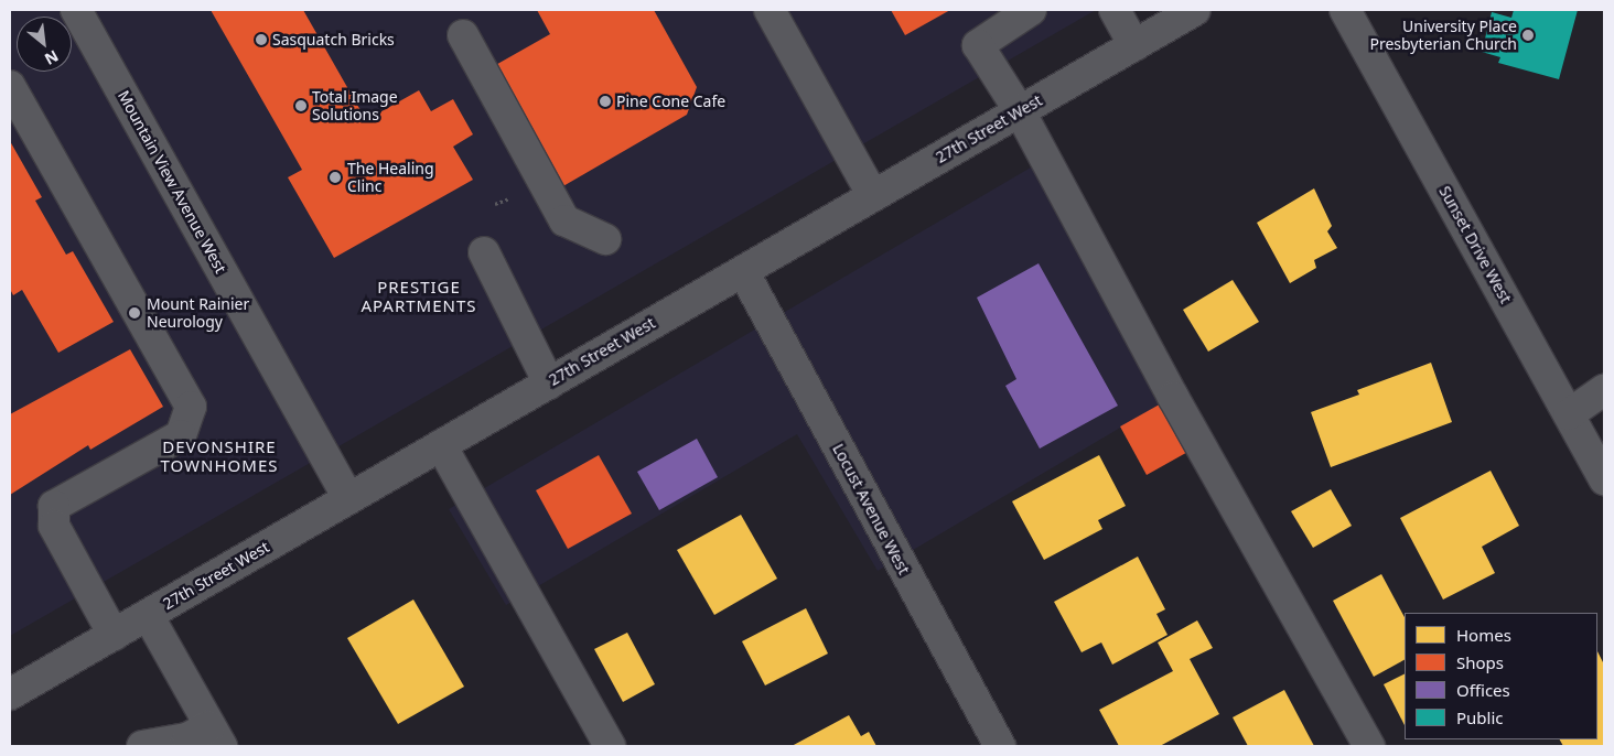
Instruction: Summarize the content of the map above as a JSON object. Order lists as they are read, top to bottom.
{
  "streets": {
    "street": [
      "27th Street West",
      "Mountain View Avenue West",
      "Sunset Drive West",
      "Locust Avenue West"
    ]
  },
  "crossings": [
    ["27th Street West", "Mountain View Avenue West"],
    ["27th Street West", "Locust Avenue West"]
  ],
  "districts": ["PRESTIGE APARTMENTS", "DEVONSHIRE TOWNHOMES"],
  "places": [
    "University Place Presbyterian Church",
    "Sasquatch Bricks",
    "Pine Cone Cafe",
    "Total Image Solutions",
    "The Healing Clinc",
    "Mount Rainier Neurology"
  ],
  "legend": [
    "Homes",
    "Shops",
    "Offices",
    "Public"
  ],
  "north": "bottom right"
}
